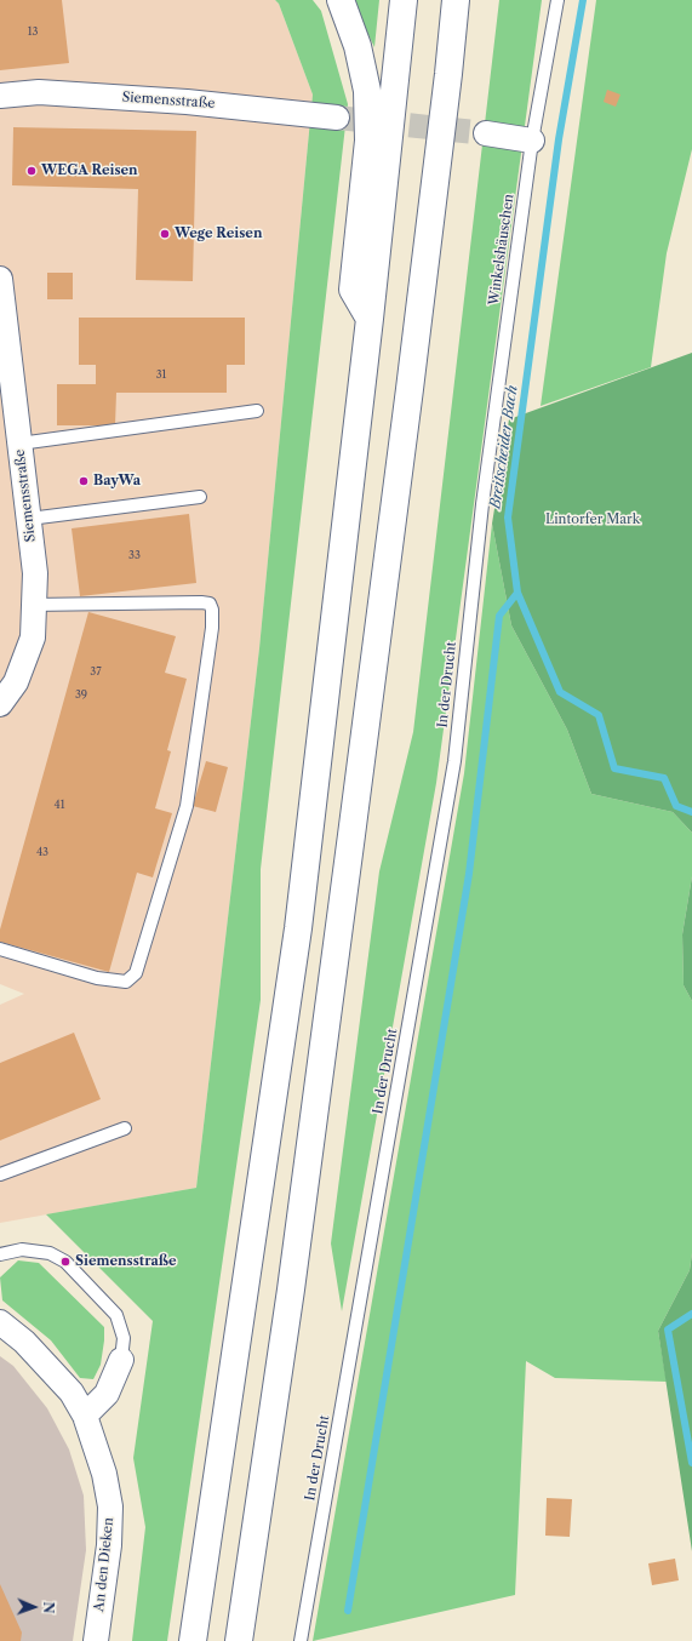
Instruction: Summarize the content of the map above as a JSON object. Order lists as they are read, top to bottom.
{
  "streets": {
    "street": ["Siemensstraße", "An den Dieken"],
    "lane": ["Winkelshäuschen", "In der Drucht"]
  },
  "crossings": [
    ["Winkelshäuschen", "In der Drucht"]
  ],
  "water": ["Breitscheider Bach"],
  "parks": ["Lintorfer Mark"],
  "places": [
    "WEGA Reisen",
    "Wege Reisen",
    "BayWa",
    "Siemensstraße"
  ],
  "house_numbers": [
    "13",
    "31",
    "33",
    "37",
    "39",
    "41",
    "43"
  ],
  "north": "right"
}
